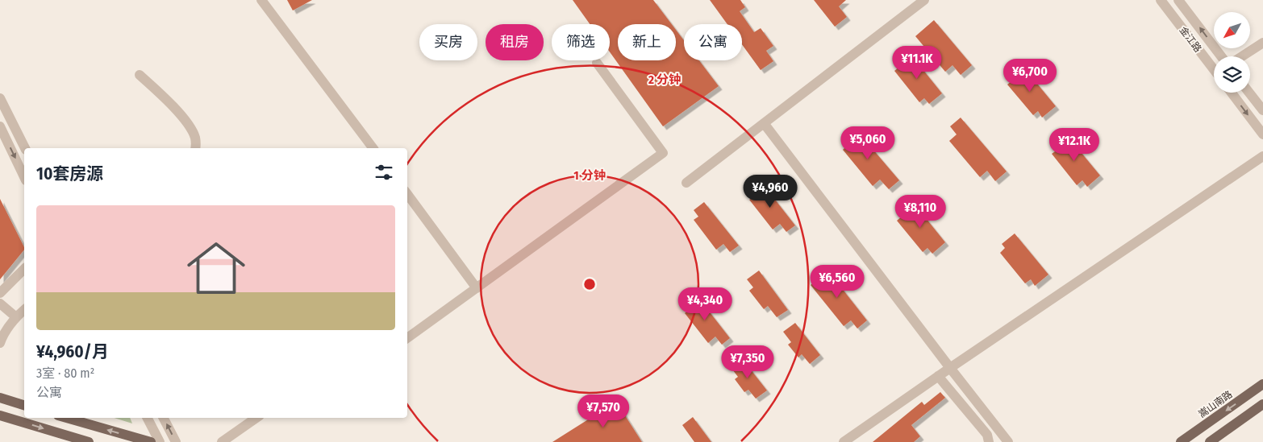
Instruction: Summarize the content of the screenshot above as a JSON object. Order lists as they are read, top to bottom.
{
  "streets": {
    "main road": ["嵩山南路"],
    "street": ["金江路"]
  },
  "north": "bottom left",
  "page": {
    "chip": [
      "买房",
      "租房",
      "筛选",
      "新上",
      "公寓"
    ],
    "price": [
      "¥11.1K",
      "¥6,700",
      "¥5,060",
      "¥12.1K",
      "¥4,960",
      "¥8,110",
      "¥6,560",
      "¥4,340",
      "¥7,350",
      "¥7,570"
    ],
    "heading": "10套房源",
    "list": [
      {
        "name": "¥4,960/月",
        "note": "3室 · 80 m² · 公寓"
      }
    ]
  },
  "rings": ["2 分钟", "1 分钟"]
}
